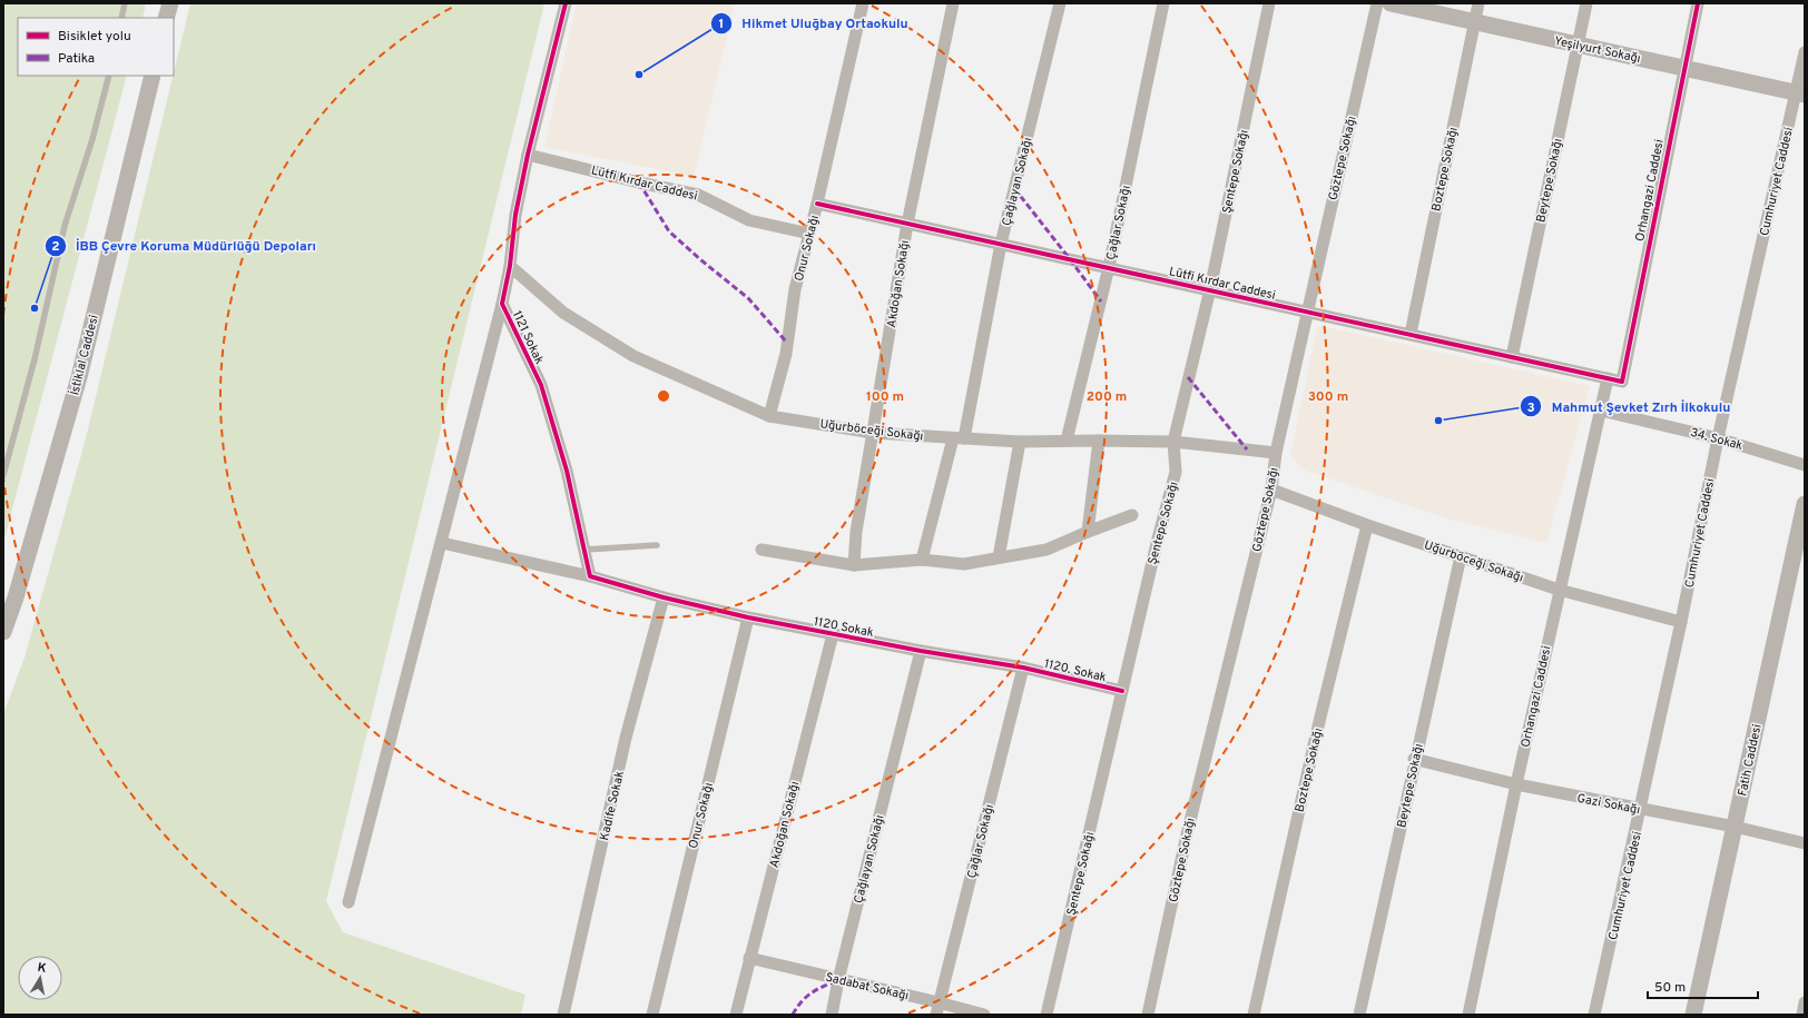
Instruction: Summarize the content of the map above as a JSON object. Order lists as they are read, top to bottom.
{
  "streets": {
    "main road": ["Yeşilyurt Sokağı", "İstiklal Caddesi", "Fatih Caddesi"],
    "street": [
      "Göztepe Sokağı",
      "Boztepe Sokağı",
      "Şentepe Sokağı",
      "Beytepe Sokağı",
      "Çağlayan Sokağı",
      "Cumhuriyet Caddesi",
      "Lütfi Kırdar Caddesi",
      "Orhangazi Caddesi",
      "Çağlar Sokağı",
      "Onur Sokağı",
      "Akdoğan Sokağı",
      "1121 Sokak",
      "Uğurböceği Sokağı",
      "34. Sokak",
      "1120 Sokak",
      "1120. Sokak",
      "Gazi Sokağı",
      "Kadife Sokak",
      "Sadabat Sokağı"
    ]
  },
  "crossings": [
    ["Yeşilyurt Sokağı", "Boztepe Sokağı"],
    ["Yeşilyurt Sokağı", "Beytepe Sokağı"],
    ["Yeşilyurt Sokağı", "Cumhuriyet Caddesi"],
    ["Yeşilyurt Sokağı", "Orhangazi Caddesi"],
    ["Göztepe Sokağı", "Lütfi Kırdar Caddesi"],
    ["Göztepe Sokağı", "Uğurböceği Sokağı"],
    ["Boztepe Sokağı", "Lütfi Kırdar Caddesi"],
    ["Boztepe Sokağı", "Uğurböceği Sokağı"],
    ["Şentepe Sokağı", "Lütfi Kırdar Caddesi"],
    ["Şentepe Sokağı", "Uğurböceği Sokağı"],
    ["Şentepe Sokağı", "1120. Sokak"],
    ["Beytepe Sokağı", "Lütfi Kırdar Caddesi"],
    ["Beytepe Sokağı", "Uğurböceği Sokağı"],
    ["Beytepe Sokağı", "Gazi Sokağı"],
    ["Çağlayan Sokağı", "Lütfi Kırdar Caddesi"],
    ["Çağlayan Sokağı", "Uğurböceği Sokağı"],
    ["Çağlayan Sokağı", "1120 Sokak"],
    ["Çağlayan Sokağı", "Sadabat Sokağı"],
    ["Cumhuriyet Caddesi", "Uğurböceği Sokağı"],
    ["Cumhuriyet Caddesi", "34. Sokak"],
    ["Cumhuriyet Caddesi", "Gazi Sokağı"],
    ["Lütfi Kırdar Caddesi", "Orhangazi Caddesi"],
    ["Lütfi Kırdar Caddesi", "Çağlar Sokağı"],
    ["Lütfi Kırdar Caddesi", "Onur Sokağı"],
    ["Lütfi Kırdar Caddesi", "Akdoğan Sokağı"],
    ["Lütfi Kırdar Caddesi", "1121 Sokak"],
    ["Orhangazi Caddesi", "Uğurböceği Sokağı"],
    ["Orhangazi Caddesi", "34. Sokak"],
    ["Orhangazi Caddesi", "Gazi Sokağı"],
    ["Çağlar Sokağı", "Uğurböceği Sokağı"],
    ["Çağlar Sokağı", "1120 Sokak"],
    ["Çağlar Sokağı", "1120. Sokak"],
    ["Çağlar Sokağı", "Sadabat Sokağı"],
    ["Onur Sokağı", "Uğurböceği Sokağı"],
    ["Onur Sokağı", "1120 Sokak"],
    ["Akdoğan Sokağı", "Uğurböceği Sokağı"],
    ["Akdoğan Sokağı", "1120 Sokak"],
    ["Akdoğan Sokağı", "Sadabat Sokağı"],
    ["1121 Sokak", "Uğurböceği Sokağı"],
    ["1120 Sokak", "1120. Sokak"],
    ["1120 Sokak", "Kadife Sokak"],
    ["Fatih Caddesi", "Gazi Sokağı"]
  ],
  "places": ["Hikmet Uluğbay Ortaokulu", "İBB Çevre Koruma Müdürlüğü Depoları", "Mahmut Şevket Zırh İlkokulu"],
  "legend": ["Bisiklet yolu", "Patika"],
  "scale_bar": "50 m",
  "north": "top",
  "rings": ["100 m", "200 m", "300 m"]
}
